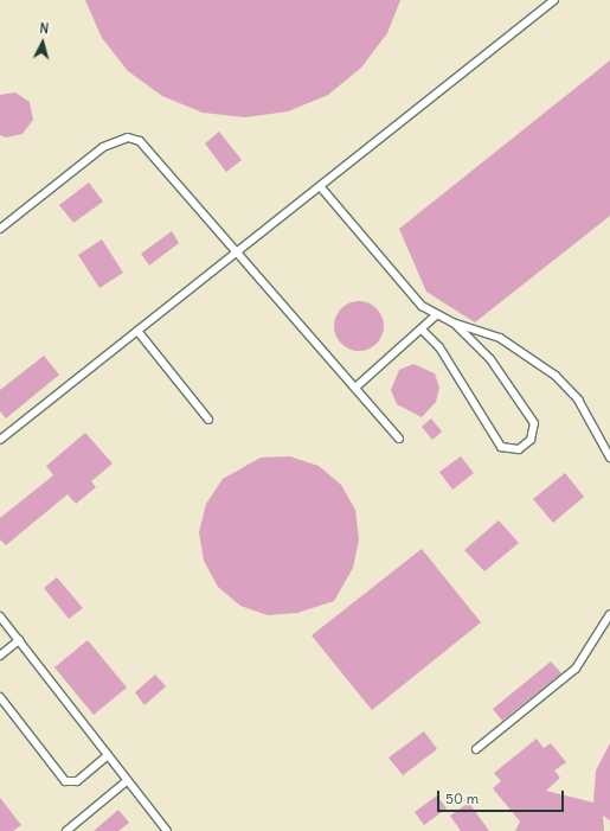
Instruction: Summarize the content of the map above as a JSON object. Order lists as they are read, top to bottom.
{
  "scale_bar": "50 m",
  "north": "top"
}
